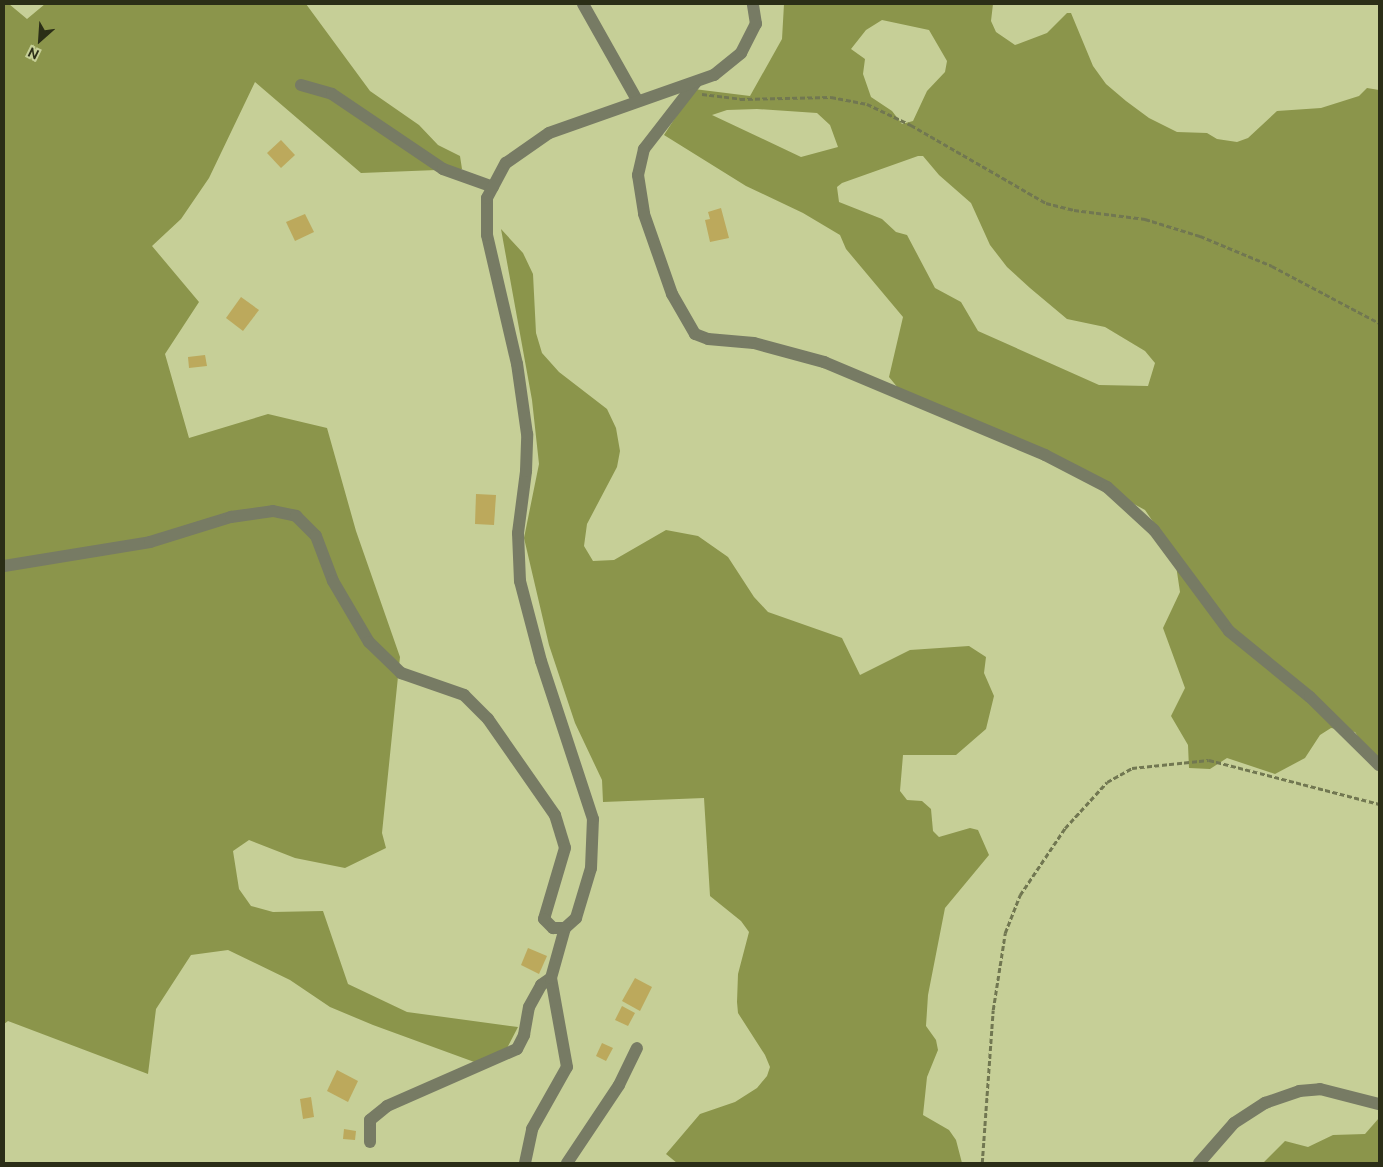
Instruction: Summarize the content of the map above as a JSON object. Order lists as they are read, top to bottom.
{
  "north": "bottom left"
}
